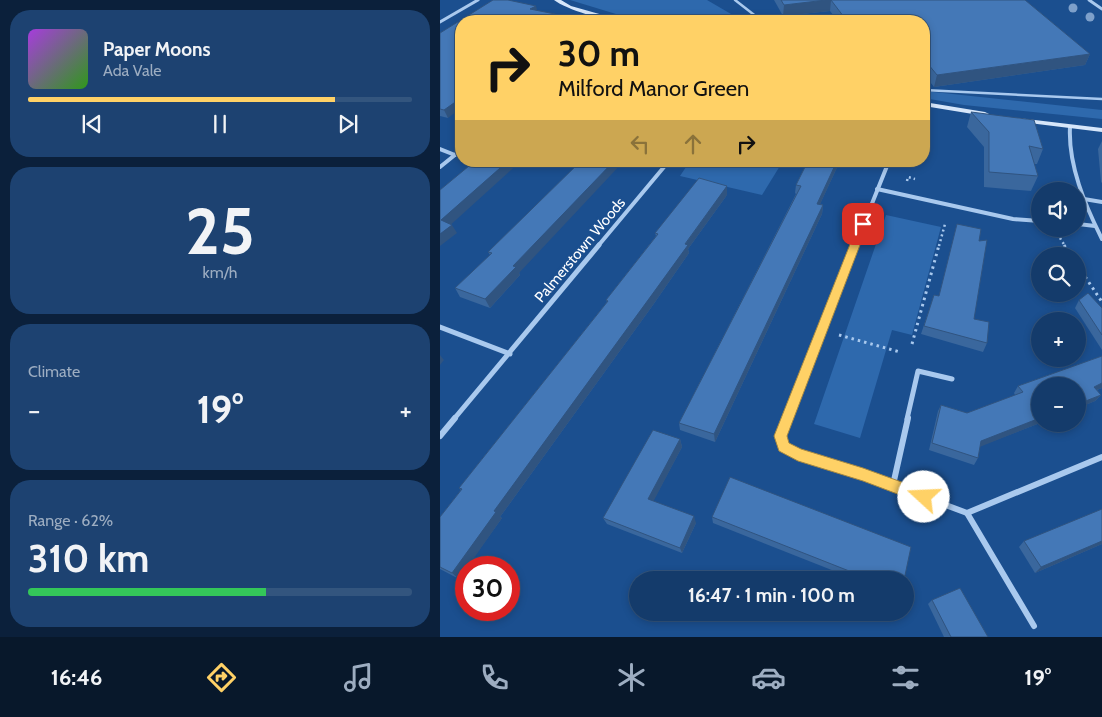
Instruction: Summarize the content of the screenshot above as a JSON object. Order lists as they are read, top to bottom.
{
  "streets": {
    "street": ["Palmerstown Woods"]
  },
  "page": {
    "turn": ["30 m", "Milford Manor Green"],
    "song": ["Paper Moons", "Ada Vale"],
    "tile": [
      ["25", "km/h"],
      "Climate",
      ["Range · 62%", "310 km"]
    ],
    "map_buttons": ["+", "−"],
    "heat": ["−", "19°", "+"],
    "limit": "30",
    "trip": "16:47 · 1 min · 100 m",
    "tabs": ["16:46", "19°"]
  }
}
